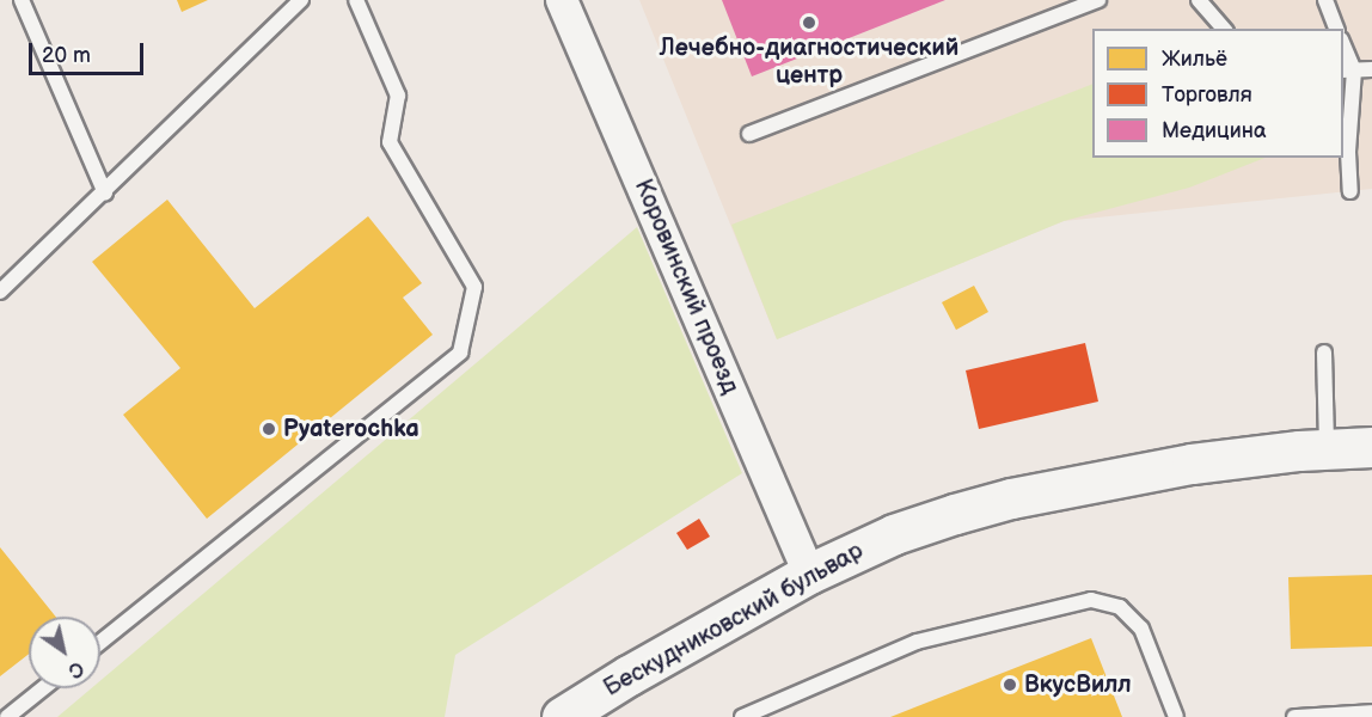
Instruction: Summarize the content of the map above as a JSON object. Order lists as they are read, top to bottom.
{
  "streets": {
    "street": ["Коровинский проезд", "Бескудниковский бульвар"]
  },
  "crossings": [
    ["Коровинский проезд", "Бескудниковский бульвар"]
  ],
  "places": ["Лечебно-диагностический центр", "Pyaterochka", "ВкусВилл"],
  "legend": ["Жильё", "Торговля", "Медицина"],
  "scale_bar": "20 m",
  "north": "bottom right"
}
